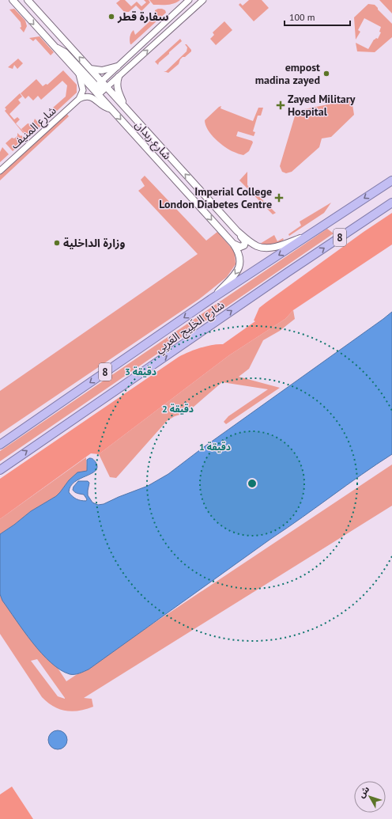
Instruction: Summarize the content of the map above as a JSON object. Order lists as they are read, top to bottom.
{
  "streets": {
    "highway": ["8", "شارع الخَلِيج العَربِي"],
    "main road": ["شارع ربدان"],
    "street": ["شارع المنيف"]
  },
  "crossings": [
    ["شارع ربدان", "شارع الخَلِيج العَربِي"]
  ],
  "places": {
    "other": ["سفارة قطر", "empost madina zayed", "وزارة الداخلية"],
    "health": ["Zayed Military Hospital", "Imperial College London Diabetes Centre"]
  },
  "scale_bar": "100 m",
  "north": "top left",
  "rings": ["3 دقيقة", "2 دقيقة", "1 دقيقة"]
}
